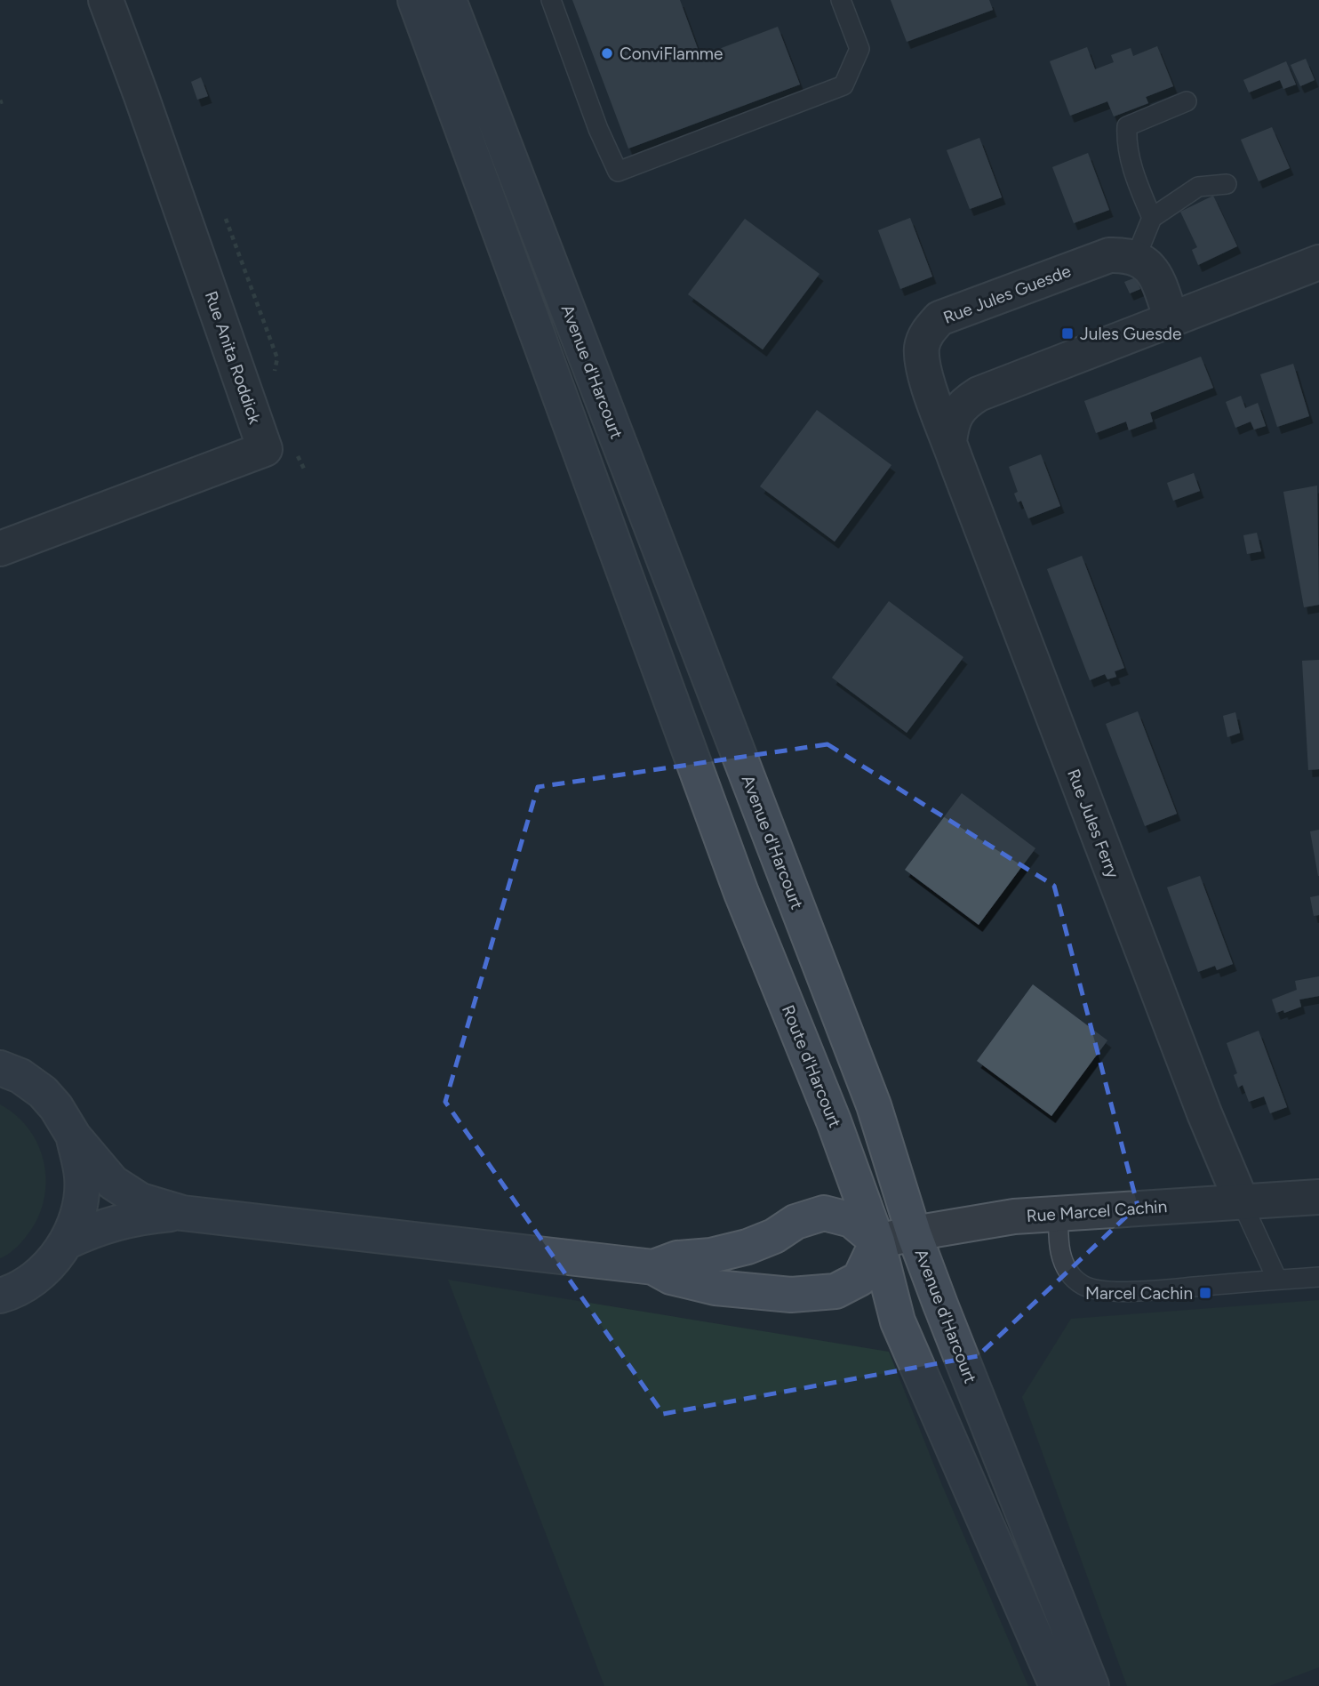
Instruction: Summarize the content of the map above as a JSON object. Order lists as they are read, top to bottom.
{
  "streets": {
    "main road": ["Avenue d'Harcourt", "Route d'Harcourt"],
    "street": [
      "Rue Jules Guesde",
      "Rue Anita Roddick",
      "Rue Jules Ferry",
      "Rue Marcel Cachin"
    ]
  },
  "crossings": [
    ["Rue Jules Guesde", "Rue Jules Ferry"],
    ["Avenue d'Harcourt", "Rue Marcel Cachin"],
    ["Rue Jules Ferry", "Rue Marcel Cachin"],
    ["Route d'Harcourt", "Rue Marcel Cachin"]
  ],
  "places": {
    "other": ["ConviFlamme"],
    "transit": ["Jules Guesde", "Marcel Cachin"]
  }
}
